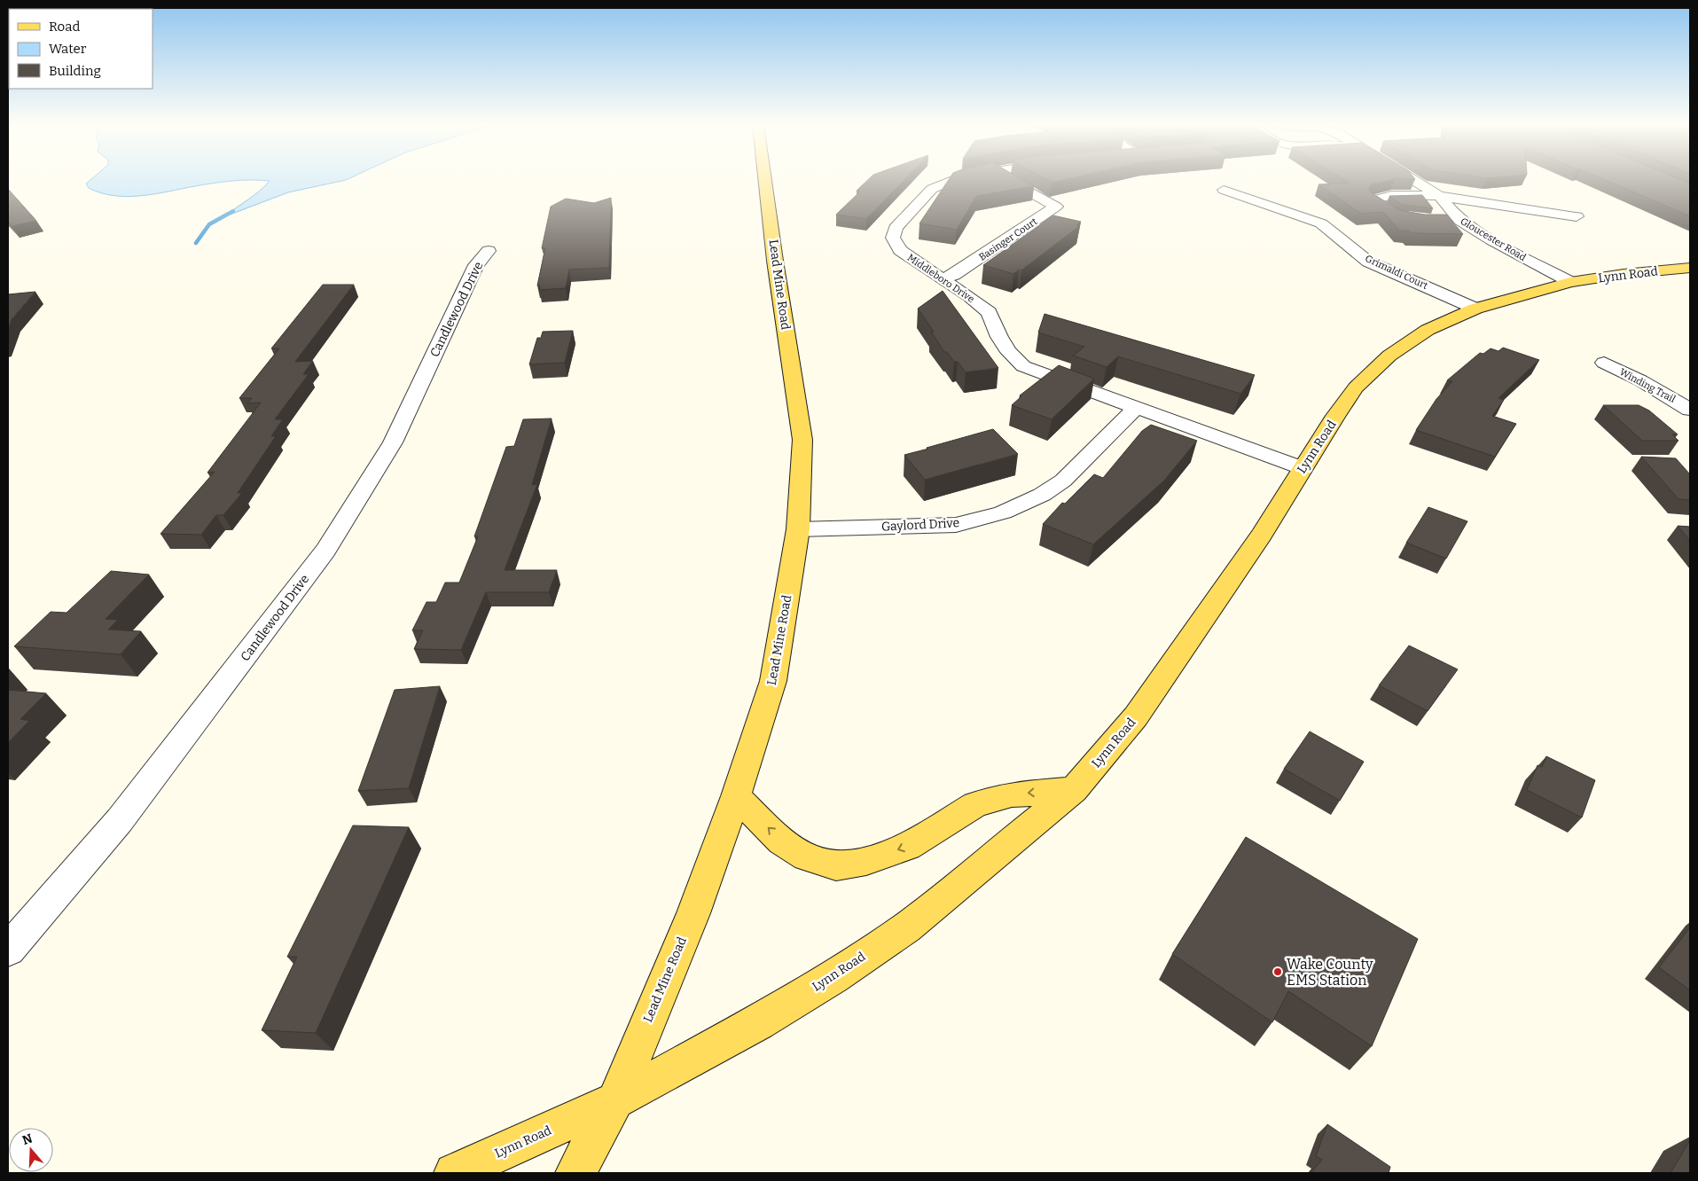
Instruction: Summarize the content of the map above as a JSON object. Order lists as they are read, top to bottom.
{
  "streets": {
    "main road": ["Lynn Road", "Lead Mine Road"],
    "street": [
      "Basinger Court",
      "Gloucester Road",
      "Grimaldi Court",
      "Middleboro Drive",
      "Candlewood Drive",
      "Winding Trail",
      "Gaylord Drive"
    ]
  },
  "crossings": [
    ["Basinger Court", "Middleboro Drive"],
    ["Gloucester Road", "Lynn Road"],
    ["Grimaldi Court", "Lynn Road"],
    ["Lynn Road", "Middleboro Drive"],
    ["Lynn Road", "Lead Mine Road"],
    ["Middleboro Drive", "Gaylord Drive"],
    ["Lead Mine Road", "Gaylord Drive"]
  ],
  "places": ["Wake County EMS Station"],
  "legend": ["Road", "Water", "Building"],
  "north": "top"
}
